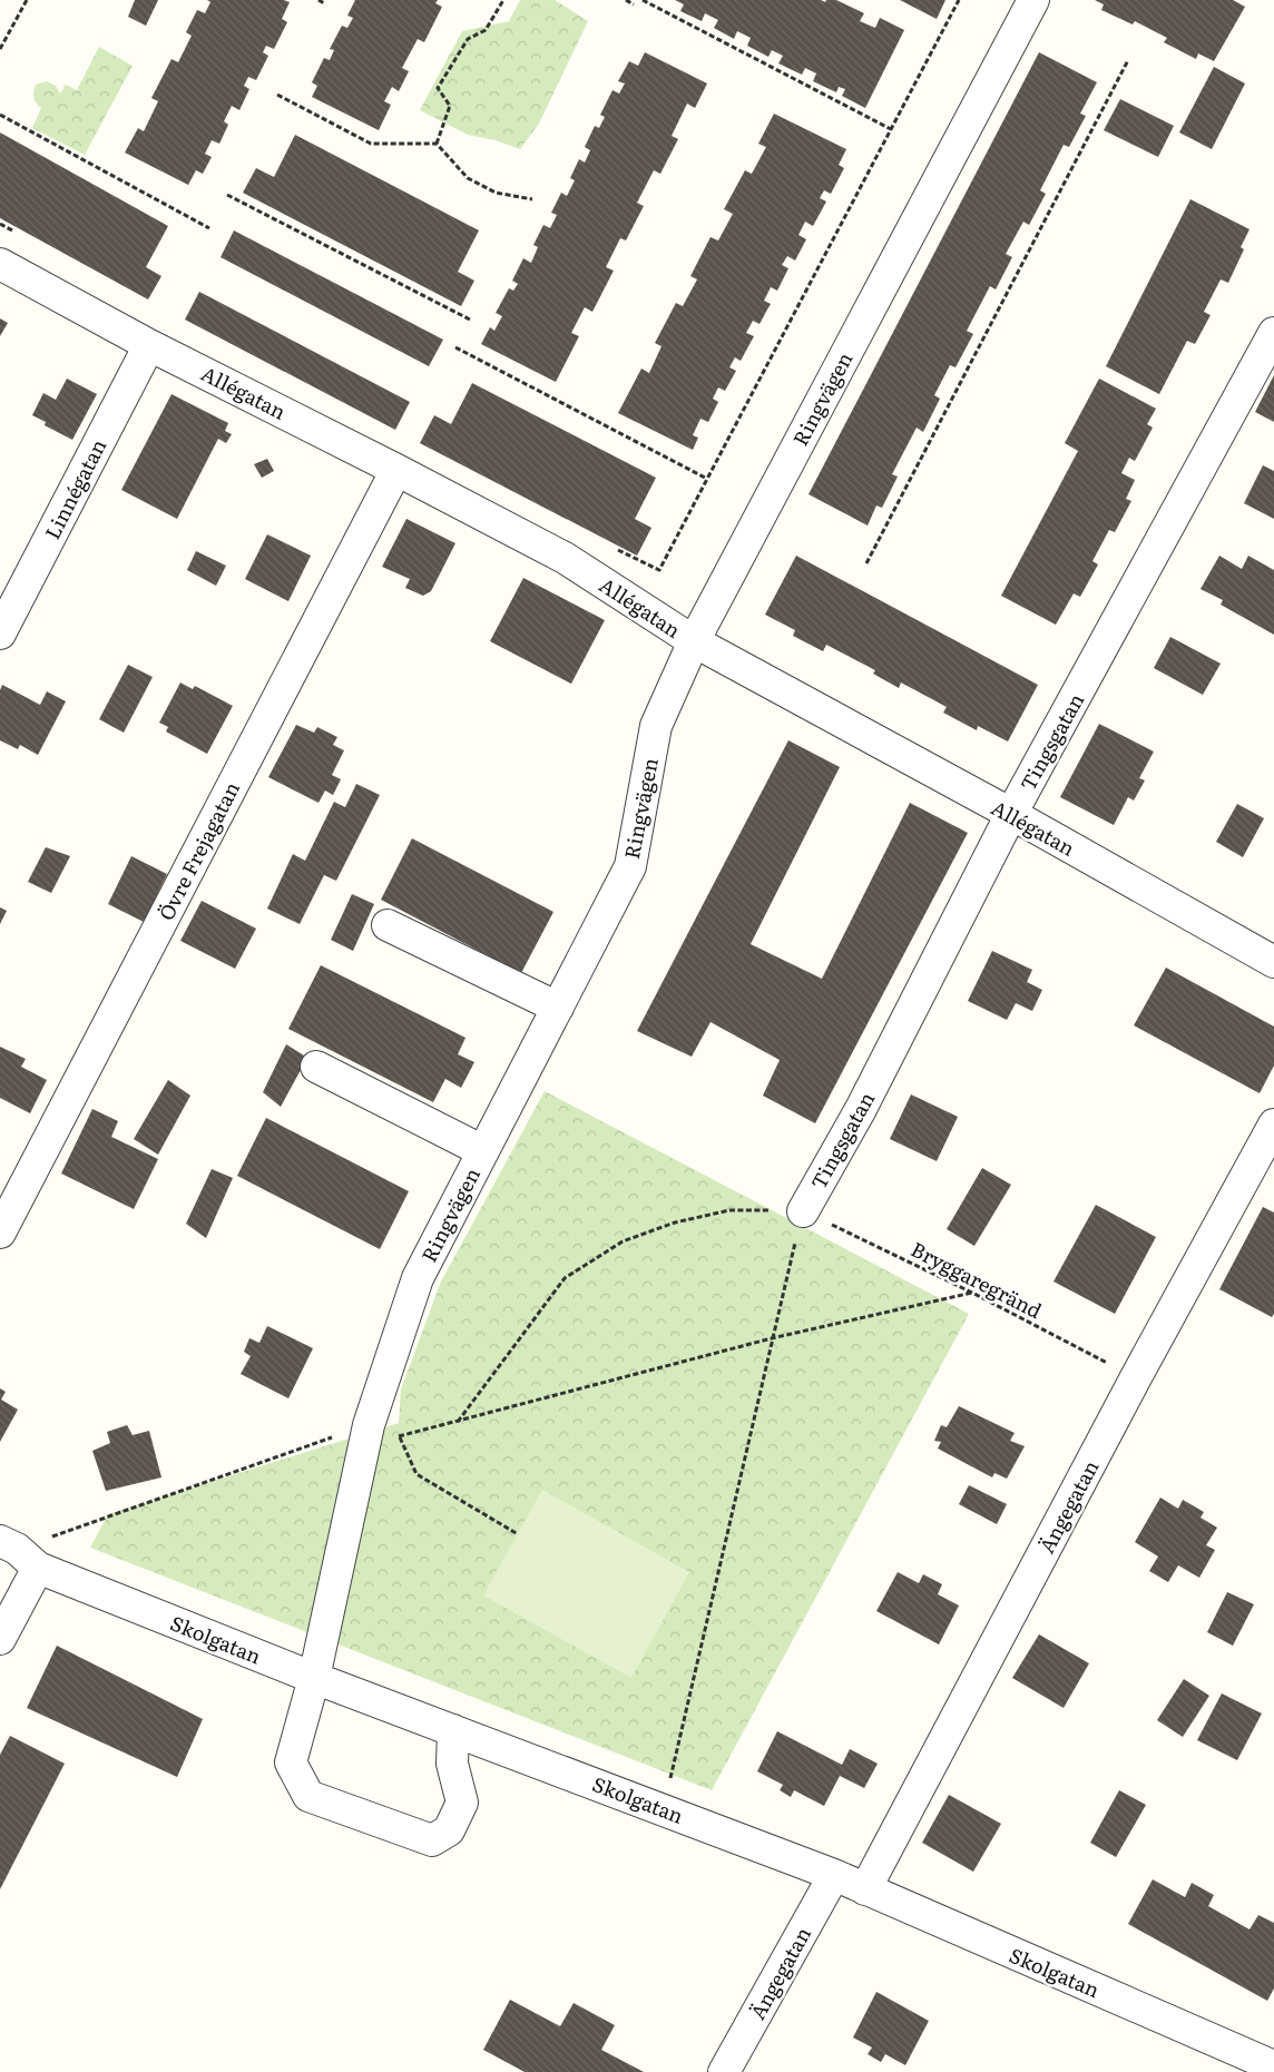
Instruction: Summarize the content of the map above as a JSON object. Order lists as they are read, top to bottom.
{
  "streets": {
    "street": [
      "Allégatan",
      "Ringvägen",
      "Linnégatan",
      "Tingsgatan",
      "Övre Frejagatan",
      "Ängegatan",
      "Skolgatan"
    ],
    "path": ["Bryggaregränd"]
  },
  "crossings": [
    ["Allégatan", "Ringvägen"],
    ["Allégatan", "Linnégatan"],
    ["Allégatan", "Tingsgatan"],
    ["Allégatan", "Övre Frejagatan"],
    ["Ringvägen", "Skolgatan"],
    ["Tingsgatan", "Bryggaregränd"],
    ["Bryggaregränd", "Ängegatan"],
    ["Ängegatan", "Skolgatan"]
  ]
}
